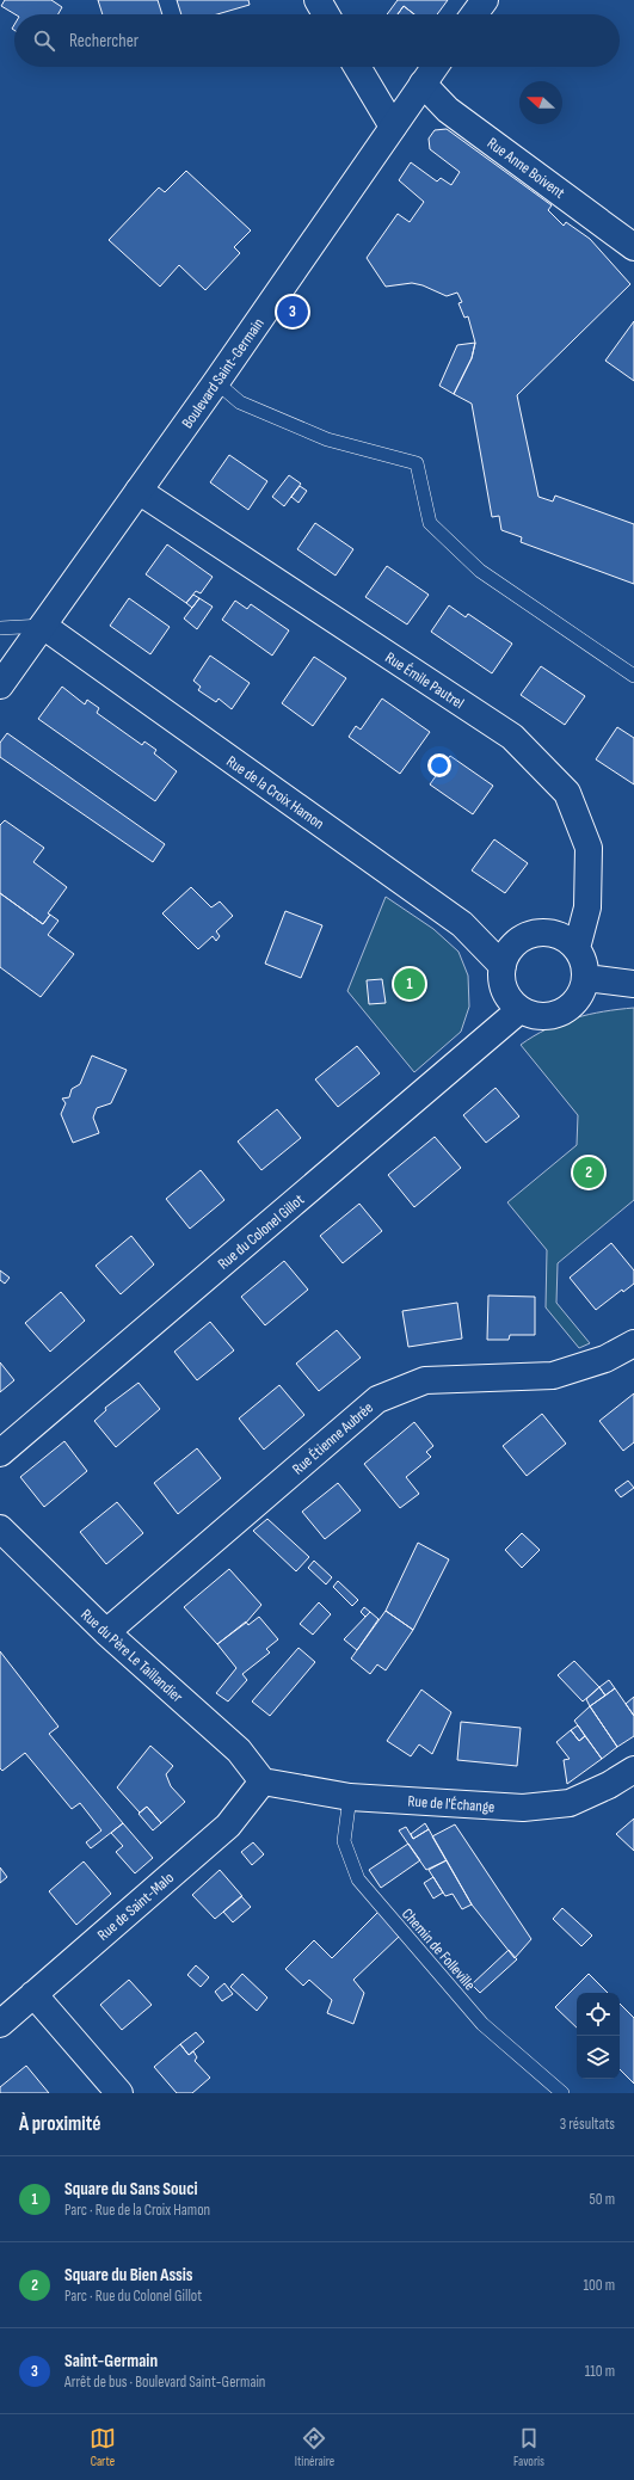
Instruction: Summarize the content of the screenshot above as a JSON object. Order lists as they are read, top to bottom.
{
  "streets": {
    "street": [
      "Rue Anne Boivent",
      "Boulevard Saint-Germain",
      "Rue Émile Pautrel",
      "Rue de la Croix Hamon",
      "Rue du Colonel Gillot",
      "Rue Étienne Aubrée",
      "Rue du Père Le Taillandier",
      "Rue de l'Échange",
      "Rue de Saint-Malo"
    ],
    "lane": ["Chemin de Folleville"]
  },
  "crossings": [
    ["Rue Anne Boivent", "Boulevard Saint-Germain"],
    ["Boulevard Saint-Germain", "Rue Émile Pautrel"],
    ["Boulevard Saint-Germain", "Rue de la Croix Hamon"],
    ["Rue Émile Pautrel", "Rue de la Croix Hamon"],
    ["Rue Émile Pautrel", "Rue du Colonel Gillot"],
    ["Rue de la Croix Hamon", "Rue du Colonel Gillot"],
    ["Rue Étienne Aubrée", "Rue du Père Le Taillandier"],
    ["Rue du Père Le Taillandier", "Rue de l'Échange"],
    ["Rue du Père Le Taillandier", "Rue de Saint-Malo"],
    ["Rue de l'Échange", "Rue de Saint-Malo"],
    ["Rue de l'Échange", "Chemin de Folleville"]
  ],
  "north": "left",
  "page": {
    "search": "Rechercher",
    "pins": ["3", "1", "2"],
    "heading": ["À proximité", "3 résultats"],
    "list": [
      {
        "mark": "1",
        "name": "Square du Sans Souci",
        "note": "Parc · Rue de la Croix Hamon",
        "value": "50 m"
      },
      {
        "mark": "2",
        "name": "Square du Bien Assis",
        "note": "Parc · Rue du Colonel Gillot",
        "value": "100 m"
      },
      {
        "mark": "3",
        "name": "Saint-Germain",
        "note": "Arrêt de bus · Boulevard Saint-Germain",
        "value": "110 m"
      }
    ],
    "nav": ["Carte", "Itinéraire", "Favoris"]
  }
}
